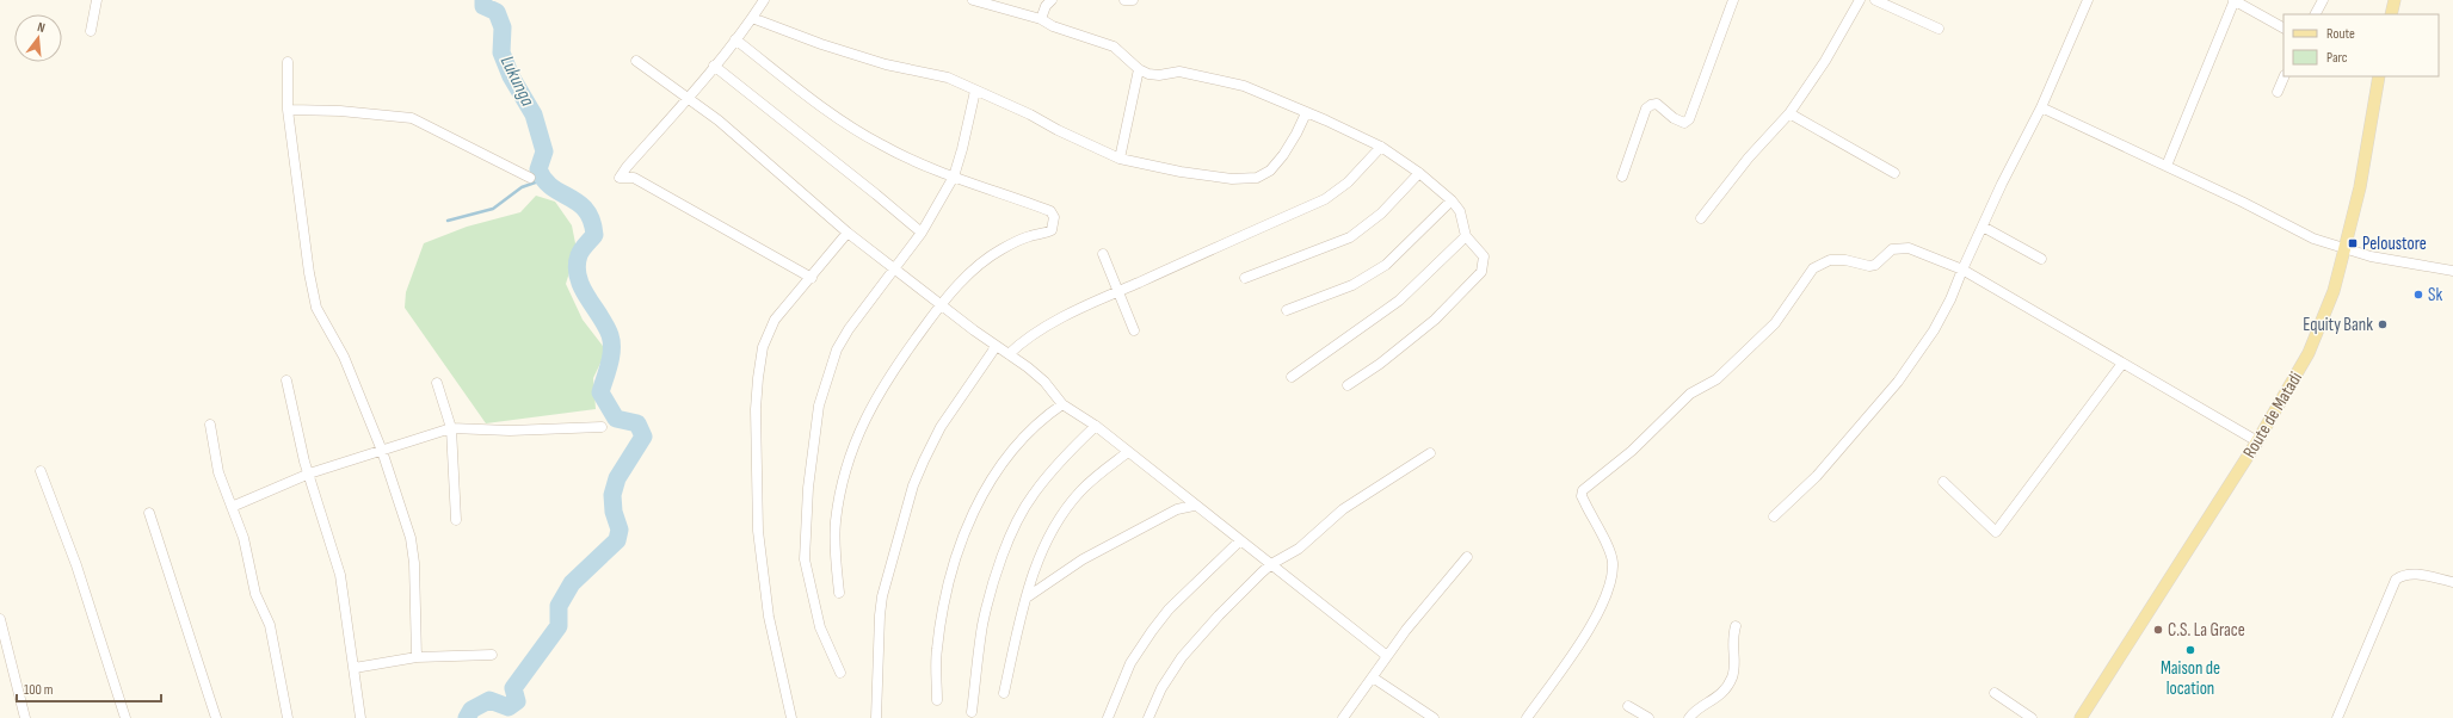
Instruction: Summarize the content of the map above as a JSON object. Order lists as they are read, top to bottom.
{
  "streets": {
    "main road": ["Route de Matadi"]
  },
  "water": ["Lukunga"],
  "places": {
    "transit": ["Peloustore"],
    "other": [
      "Sk",
      "Equity Bank",
      "C.S. La Grace",
      "Maison de location"
    ]
  },
  "legend": ["Route", "Parc"],
  "scale_bar": "100 m",
  "north": "top"
}
